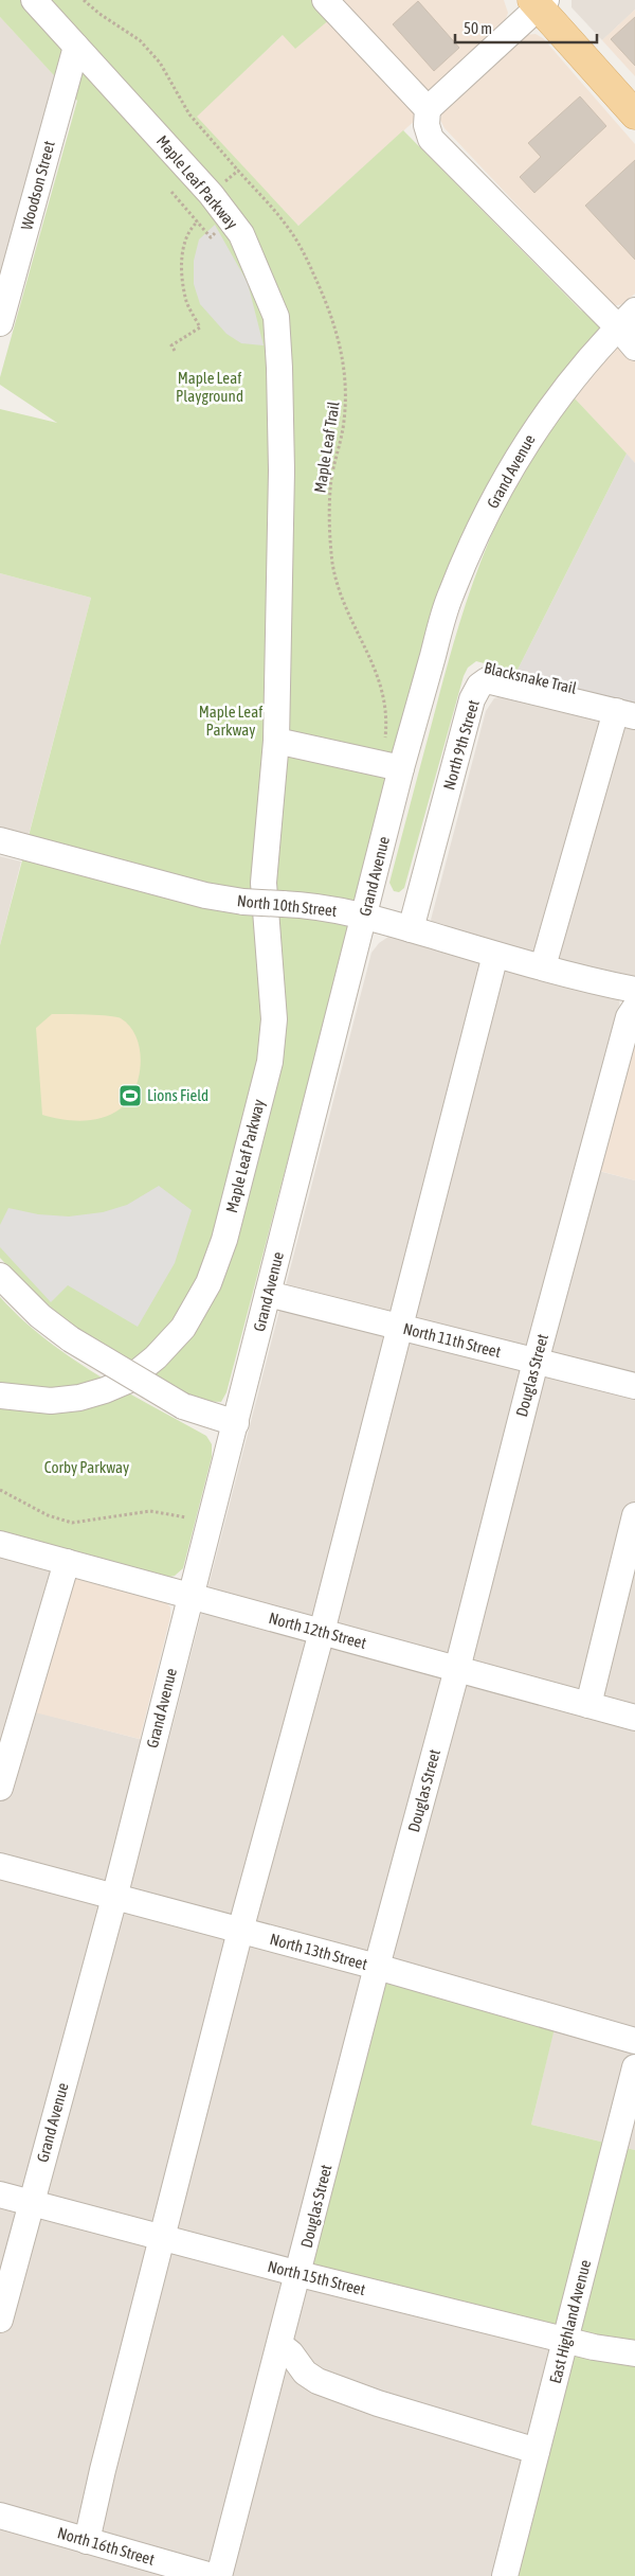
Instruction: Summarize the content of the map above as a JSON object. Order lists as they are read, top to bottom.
{
  "streets": {
    "street": [
      "Maple Leaf Parkway",
      "Woodson Street",
      "Grand Avenue",
      "North 9th Street",
      "North 10th Street",
      "North 11th Street",
      "Douglas Street",
      "North 12th Street",
      "North 13th Street",
      "North 15th Street",
      "East Highland Avenue",
      "North 16th Street"
    ],
    "path": ["Maple Leaf Trail"]
  },
  "crossings": [
    ["Maple Leaf Parkway", "Woodson Street"],
    ["Maple Leaf Trail", "Grand Avenue"],
    ["Grand Avenue", "North 10th Street"],
    ["Grand Avenue", "North 11th Street"],
    ["Grand Avenue", "North 12th Street"],
    ["Grand Avenue", "North 13th Street"],
    ["Grand Avenue", "North 15th Street"],
    ["North 9th Street", "North 10th Street"],
    ["North 11th Street", "Douglas Street"],
    ["Douglas Street", "North 12th Street"],
    ["Douglas Street", "North 13th Street"],
    ["Douglas Street", "North 15th Street"],
    ["North 15th Street", "East Highland Avenue"]
  ],
  "parks": ["Maple Leaf Playground", "Maple Leaf Parkway", "Corby Parkway"],
  "places": {
    "sports": ["Lions Field"]
  },
  "scale_bar": "50 m"
}
